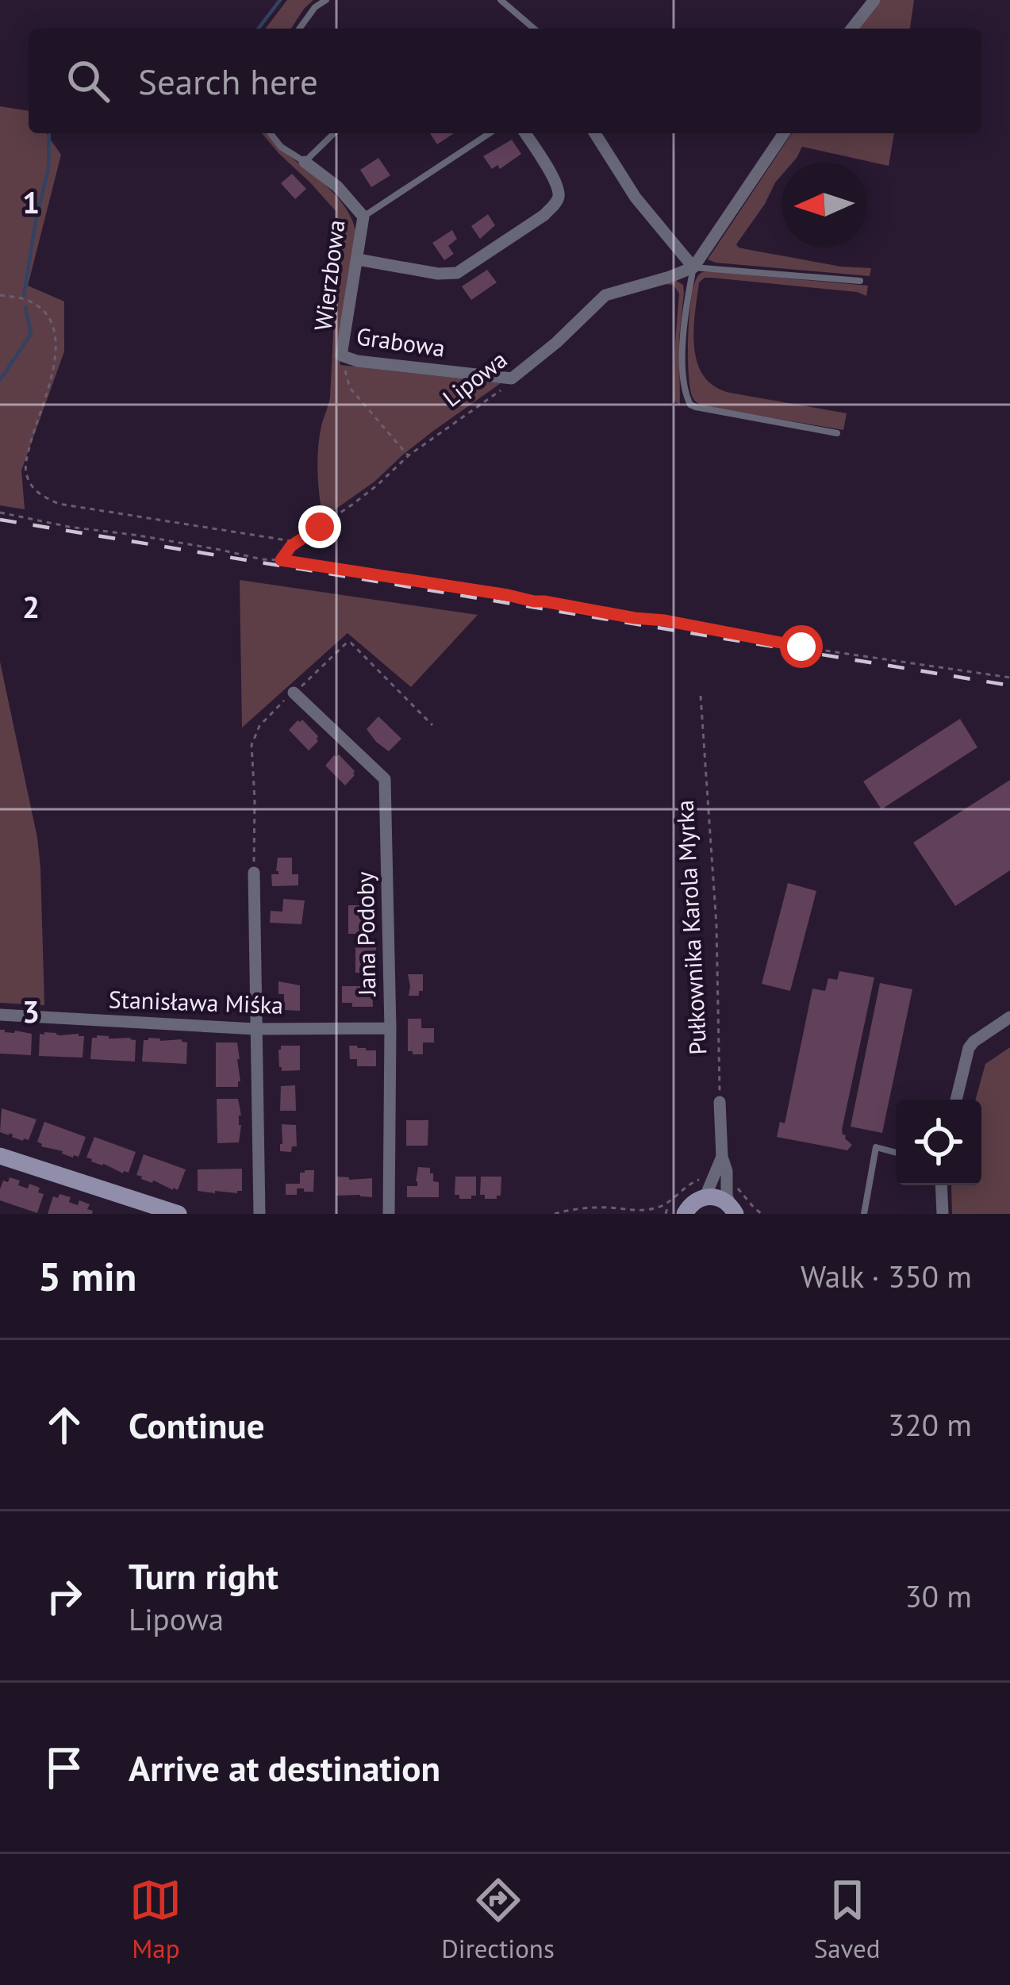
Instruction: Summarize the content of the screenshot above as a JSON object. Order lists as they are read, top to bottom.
{
  "streets": {
    "street": [
      "Wierzbowa",
      "Grabowa",
      "Lipowa",
      "Jana Podoby",
      "Stanisława Miśka"
    ],
    "path": ["Pułkownika Karola Myrka"]
  },
  "crossings": [
    ["Wierzbowa", "Grabowa"],
    ["Grabowa", "Lipowa"],
    ["Jana Podoby", "Stanisława Miśka"]
  ],
  "north": "left",
  "page": {
    "search": "Search here",
    "heading": ["5 min", "Walk · 350 m"],
    "list": [
      ["Continue", "320 m"],
      ["Turn right", "Lipowa", "30 m"],
      "Arrive at destination"
    ],
    "nav": ["Map", "Directions", "Saved"]
  },
  "grid": {
    "rows": ["1", "2", "3"]
  }
}
